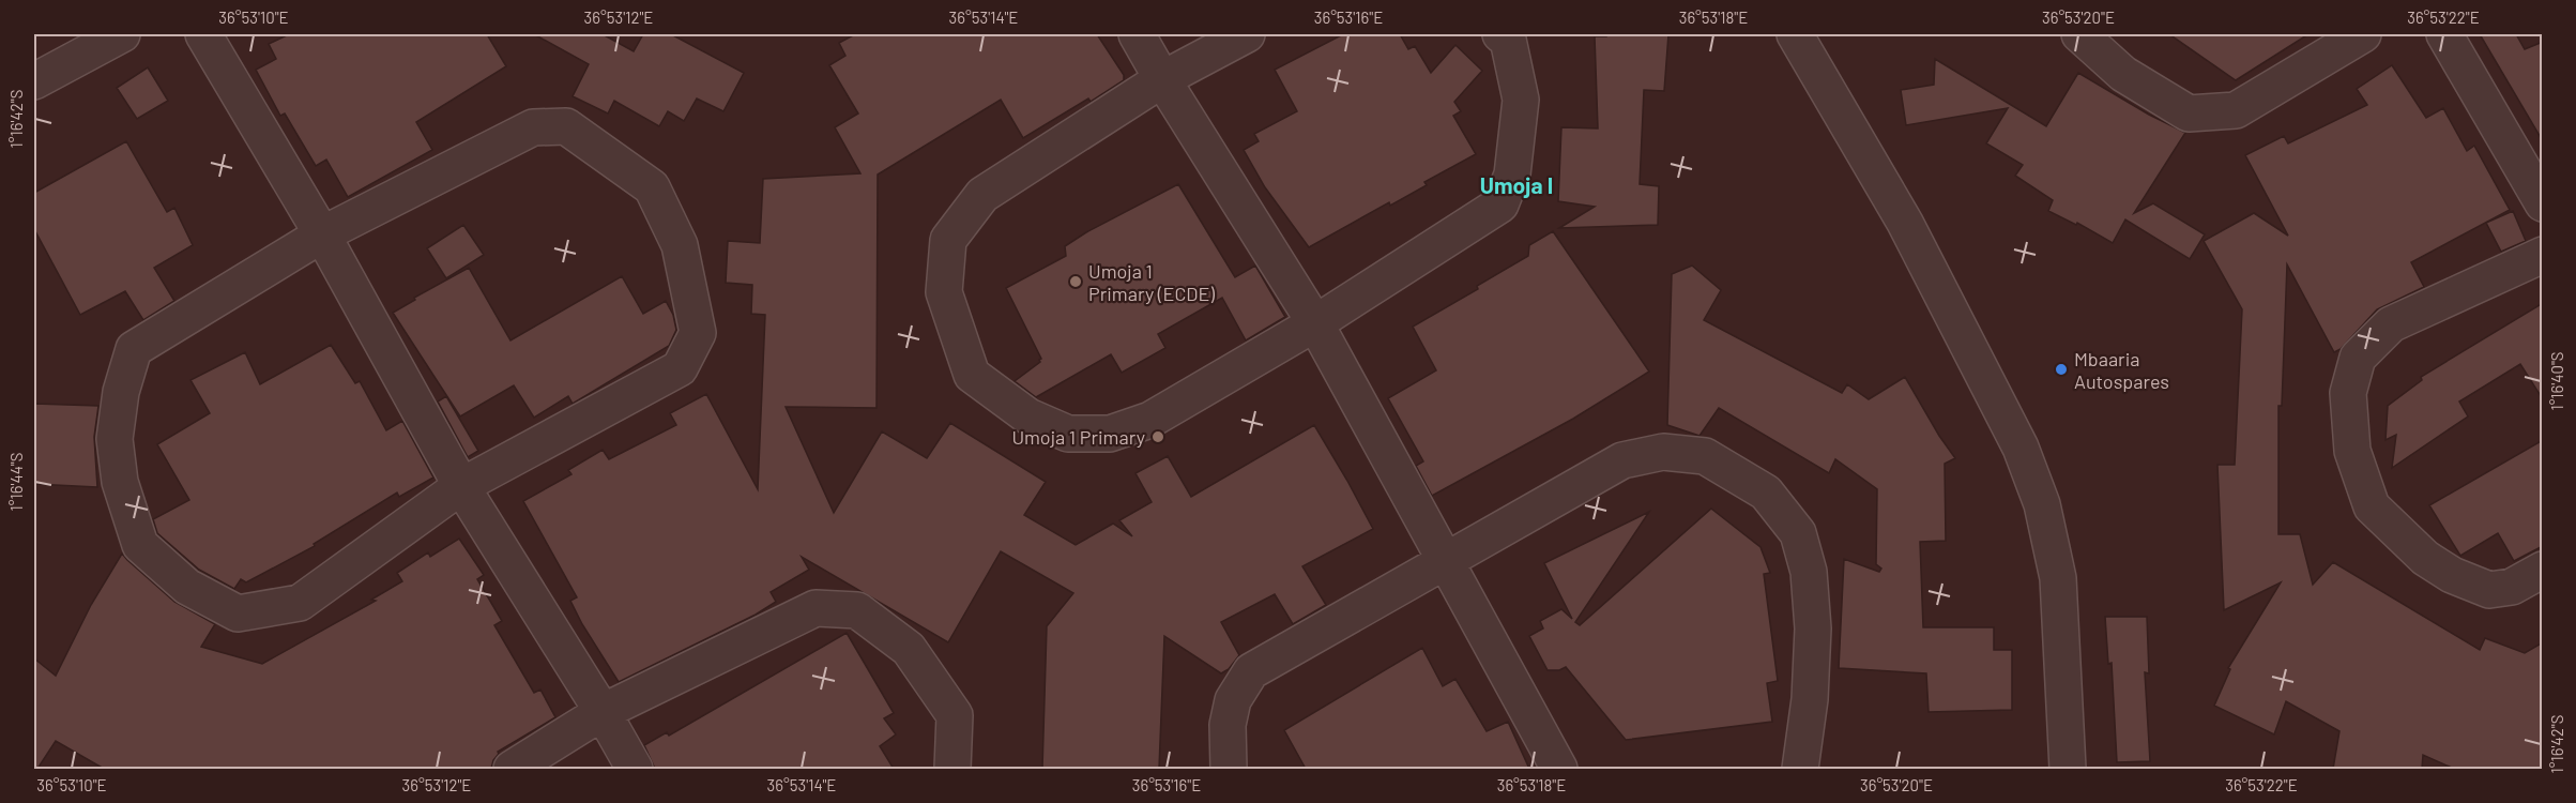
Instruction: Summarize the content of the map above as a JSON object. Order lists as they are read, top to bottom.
{
  "districts": ["Umoja I"],
  "places": ["Umoja 1 Primary (ECDE)", "Mbaaria Autospares", "Umoja 1 Primary"],
  "coordinates": [
    "36°53'10\"E",
    "36°53'12\"E",
    "36°53'14\"E",
    "36°53'16\"E",
    "36°53'18\"E",
    "36°53'20\"E",
    "36°53'22\"E",
    "1°16'42\"S",
    "1°16'40\"S",
    "1°16'44\"S"
  ]
}
